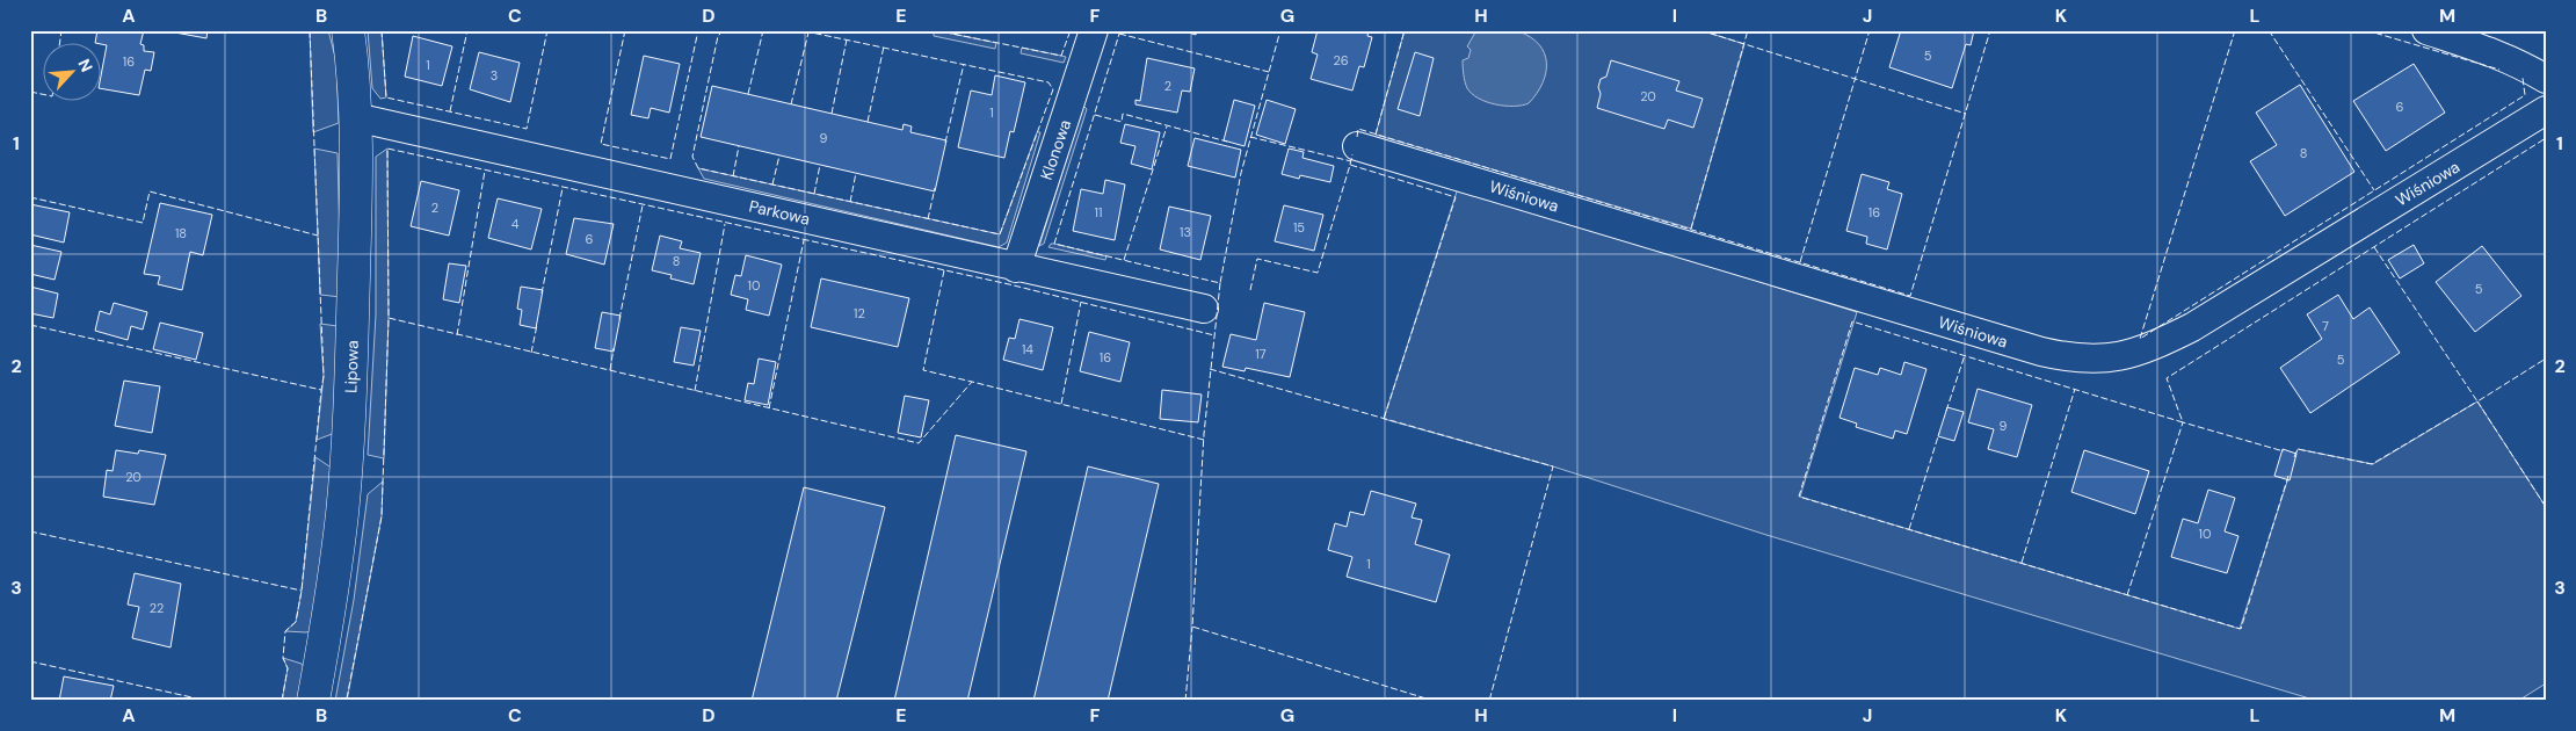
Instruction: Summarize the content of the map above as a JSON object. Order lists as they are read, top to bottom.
{
  "streets": {
    "street": [
      "Klonowa",
      "Wiśniowa",
      "Parkowa",
      "Lipowa"
    ]
  },
  "crossings": [
    ["Klonowa", "Parkowa"],
    ["Parkowa", "Lipowa"]
  ],
  "house_numbers": [
    "5",
    "26",
    "16",
    "1",
    "3",
    "2",
    "20",
    "6",
    "1",
    "9",
    "8",
    "2",
    "11",
    "16",
    "4",
    "15",
    "13",
    "18",
    "6",
    "8",
    "10",
    "5",
    "12",
    "7",
    "14",
    "17",
    "16",
    "5",
    "9",
    "20",
    "10",
    "1",
    "22"
  ],
  "north": "top right",
  "grid": {
    "columns": [
      "A",
      "B",
      "C",
      "D",
      "E",
      "F",
      "G",
      "H",
      "I",
      "J",
      "K",
      "L",
      "M"
    ],
    "rows": ["1", "2", "3"]
  }
}
